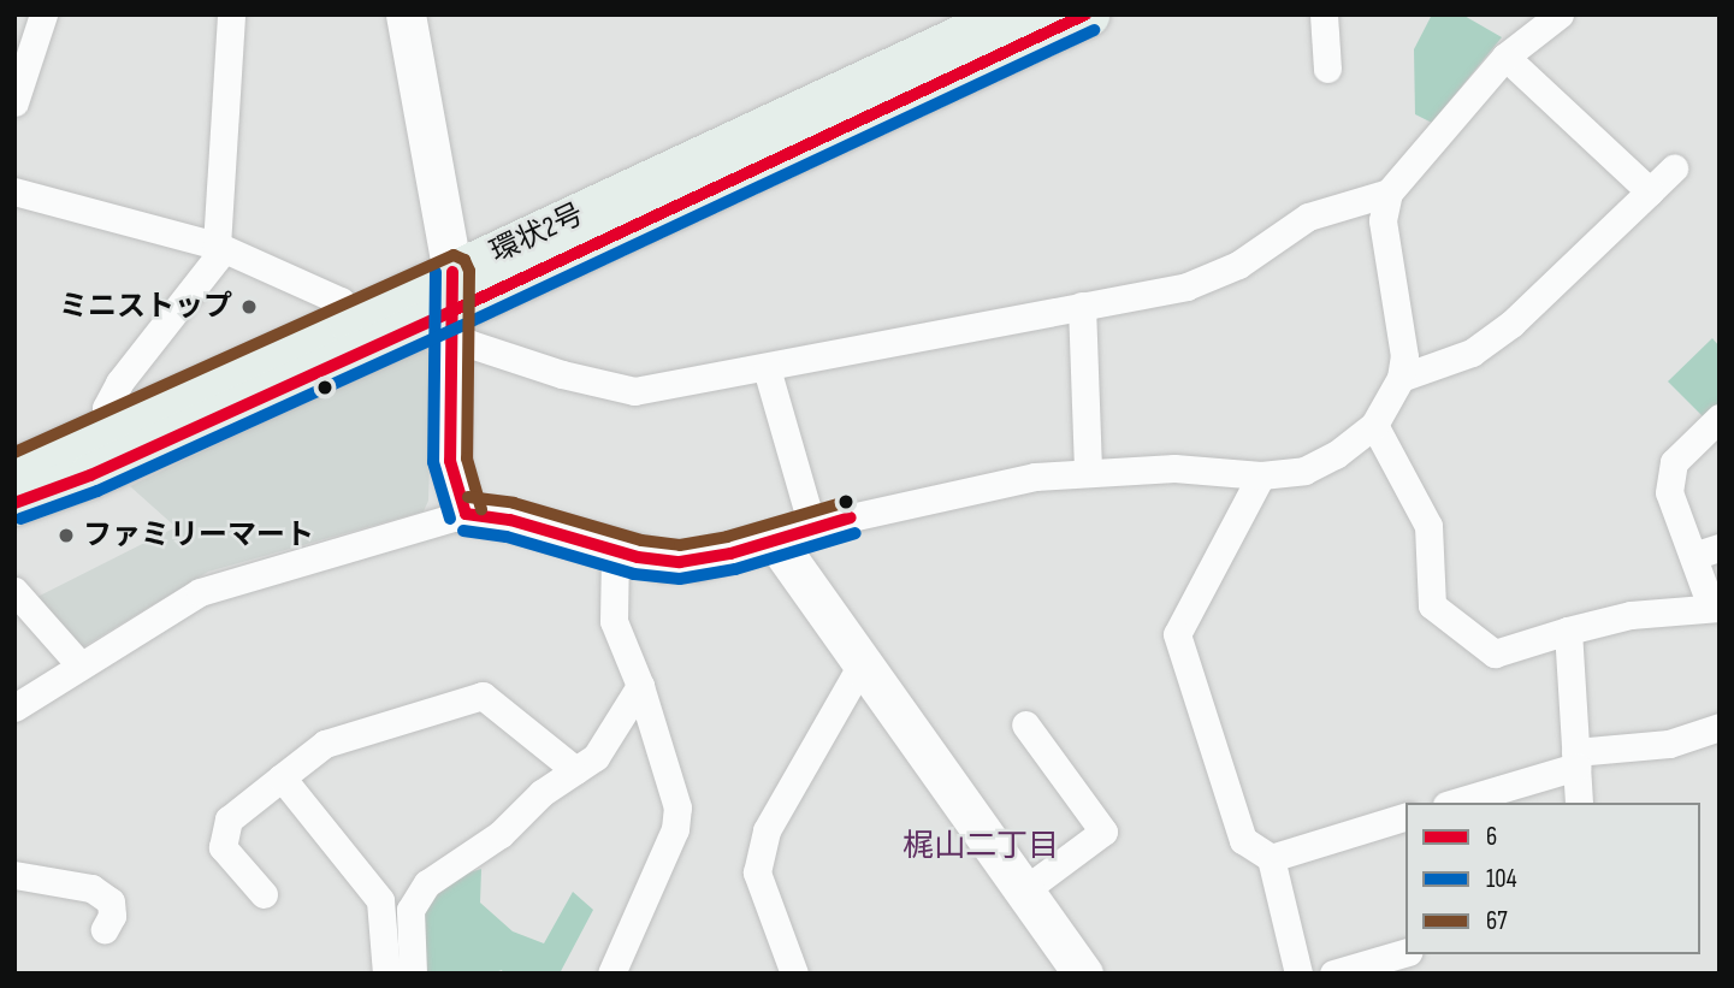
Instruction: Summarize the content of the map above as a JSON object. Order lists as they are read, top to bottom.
{
  "streets": {
    "main road": ["環状2号"]
  },
  "districts": ["梶山二丁目"],
  "places": ["ミニストップ", "ファミリーマート"],
  "lines": ["transit line 6", "transit line 104", "transit line 67"],
  "legend": ["6", "104", "67"]
}
